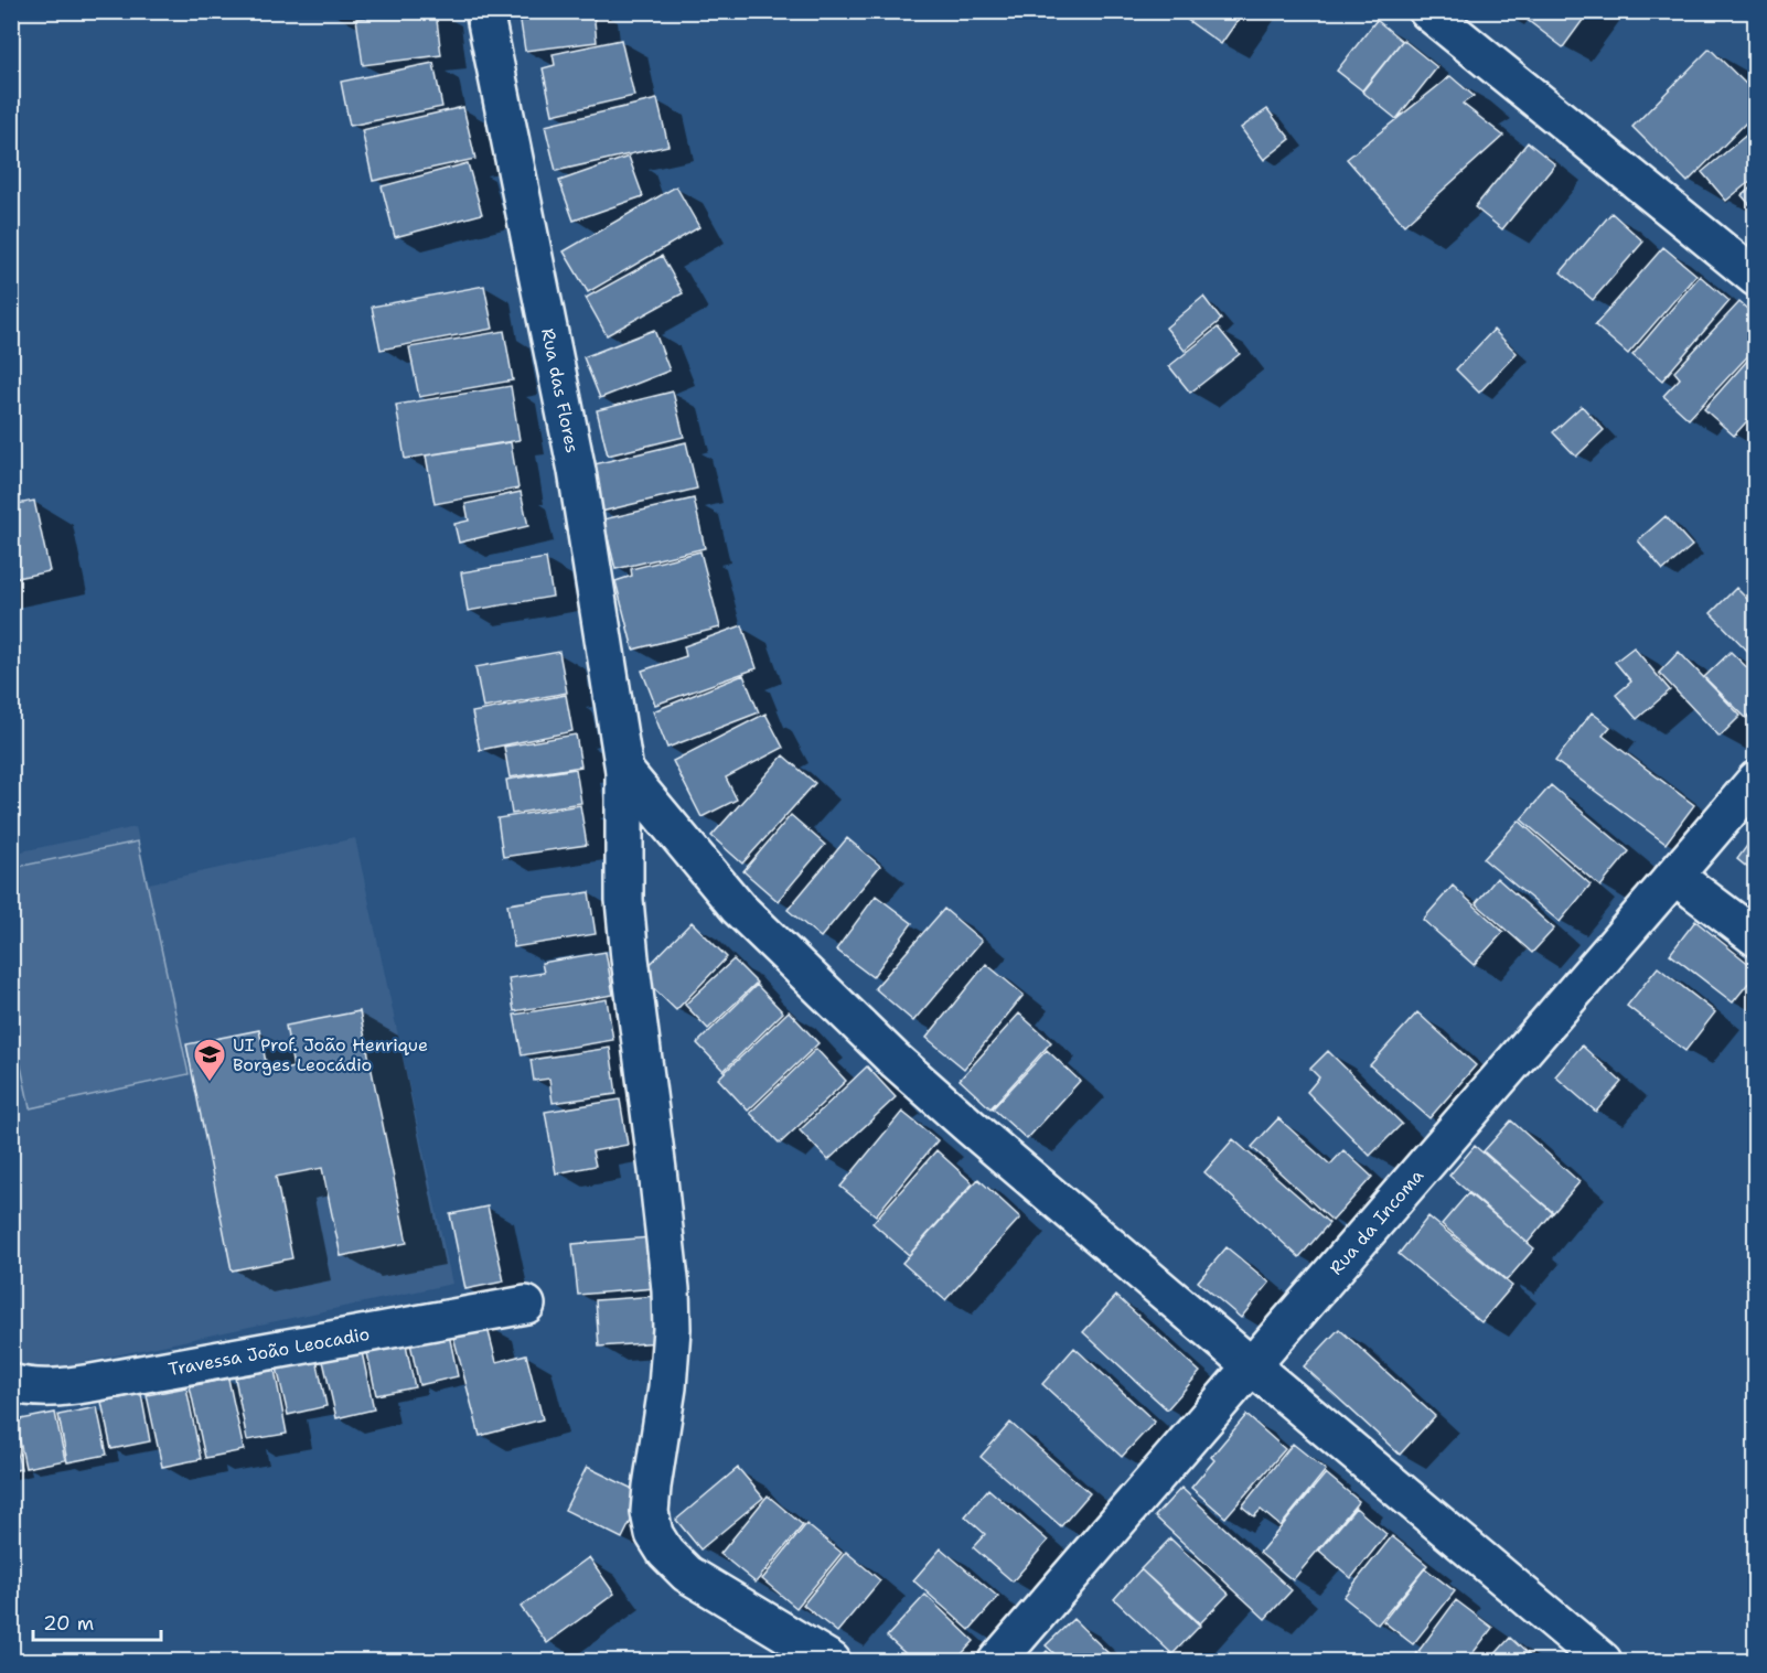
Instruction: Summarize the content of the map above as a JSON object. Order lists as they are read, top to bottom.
{
  "streets": {
    "street": ["Rua das Flores", "Rua da Incoma", "Travessa João Leocadio"]
  },
  "places": {
    "school or university": ["UI Prof. João Henrique Borges Leocádio"]
  },
  "scale_bar": "20 m"
}
